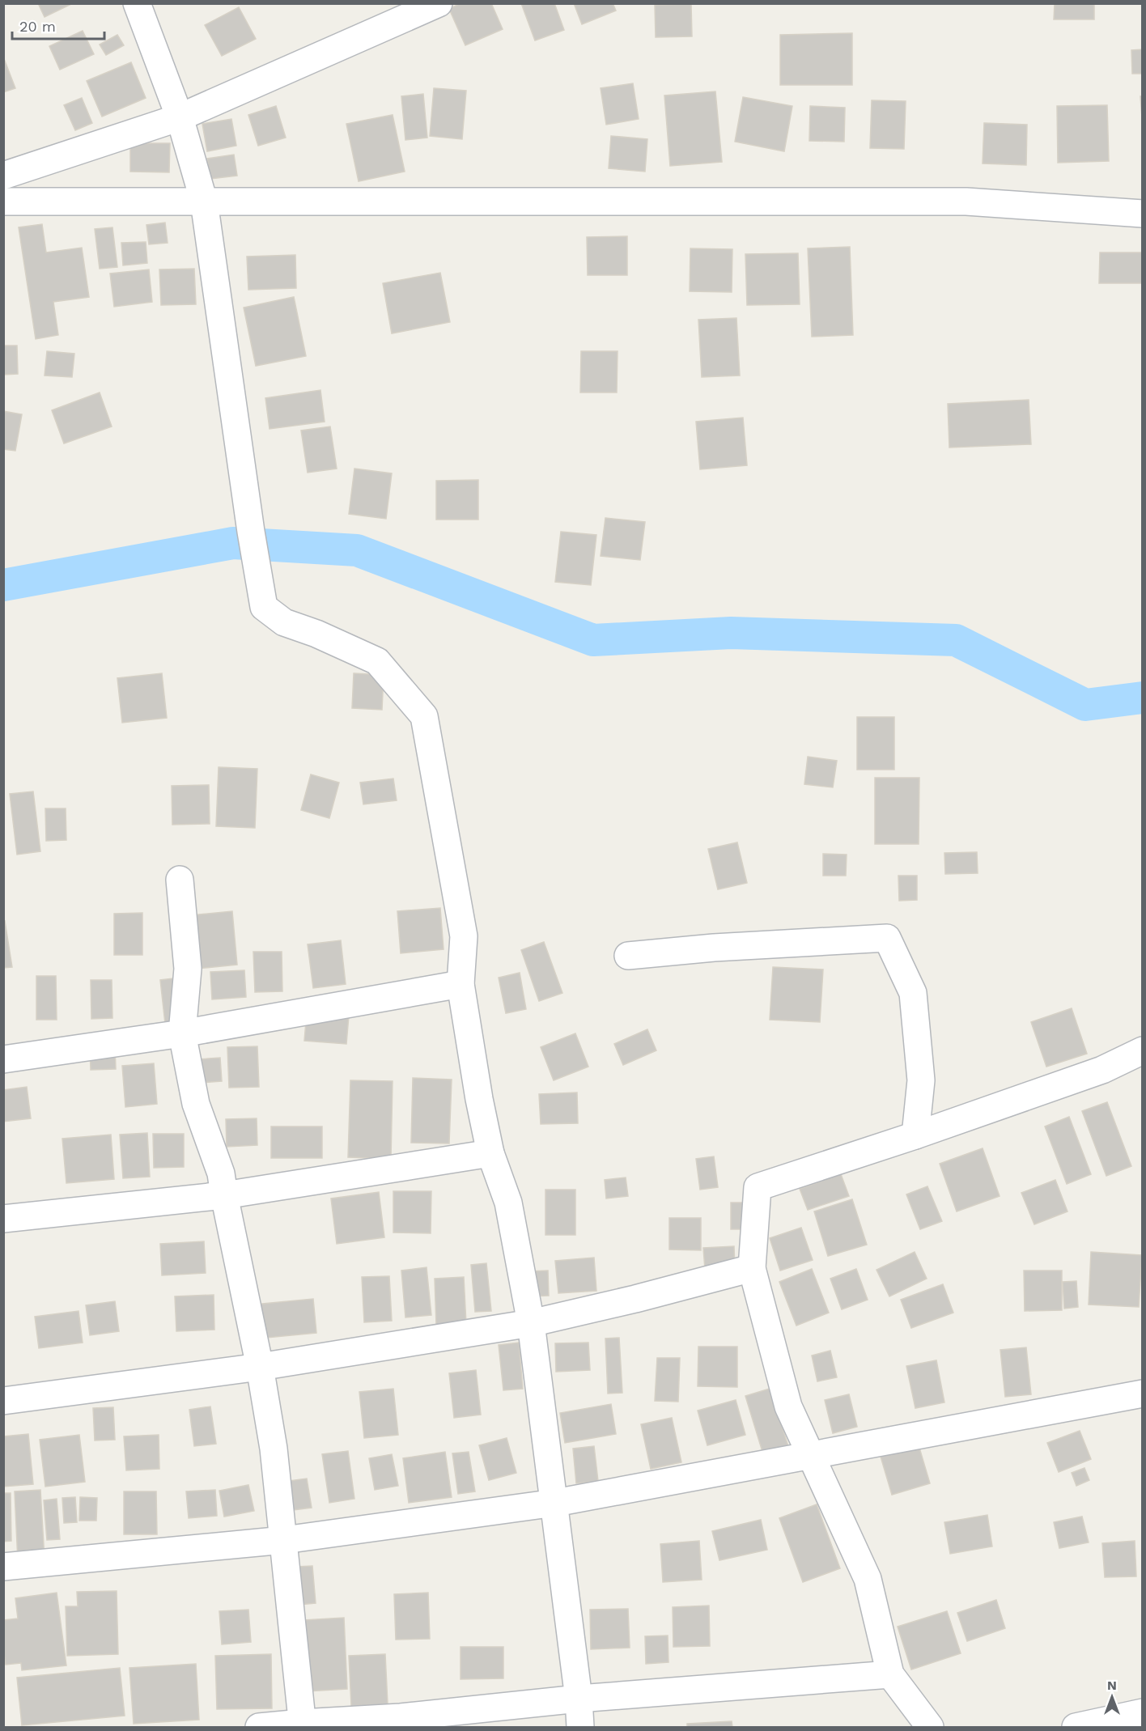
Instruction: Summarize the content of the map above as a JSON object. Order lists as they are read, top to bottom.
{
  "scale_bar": "20 m",
  "north": "top"
}
